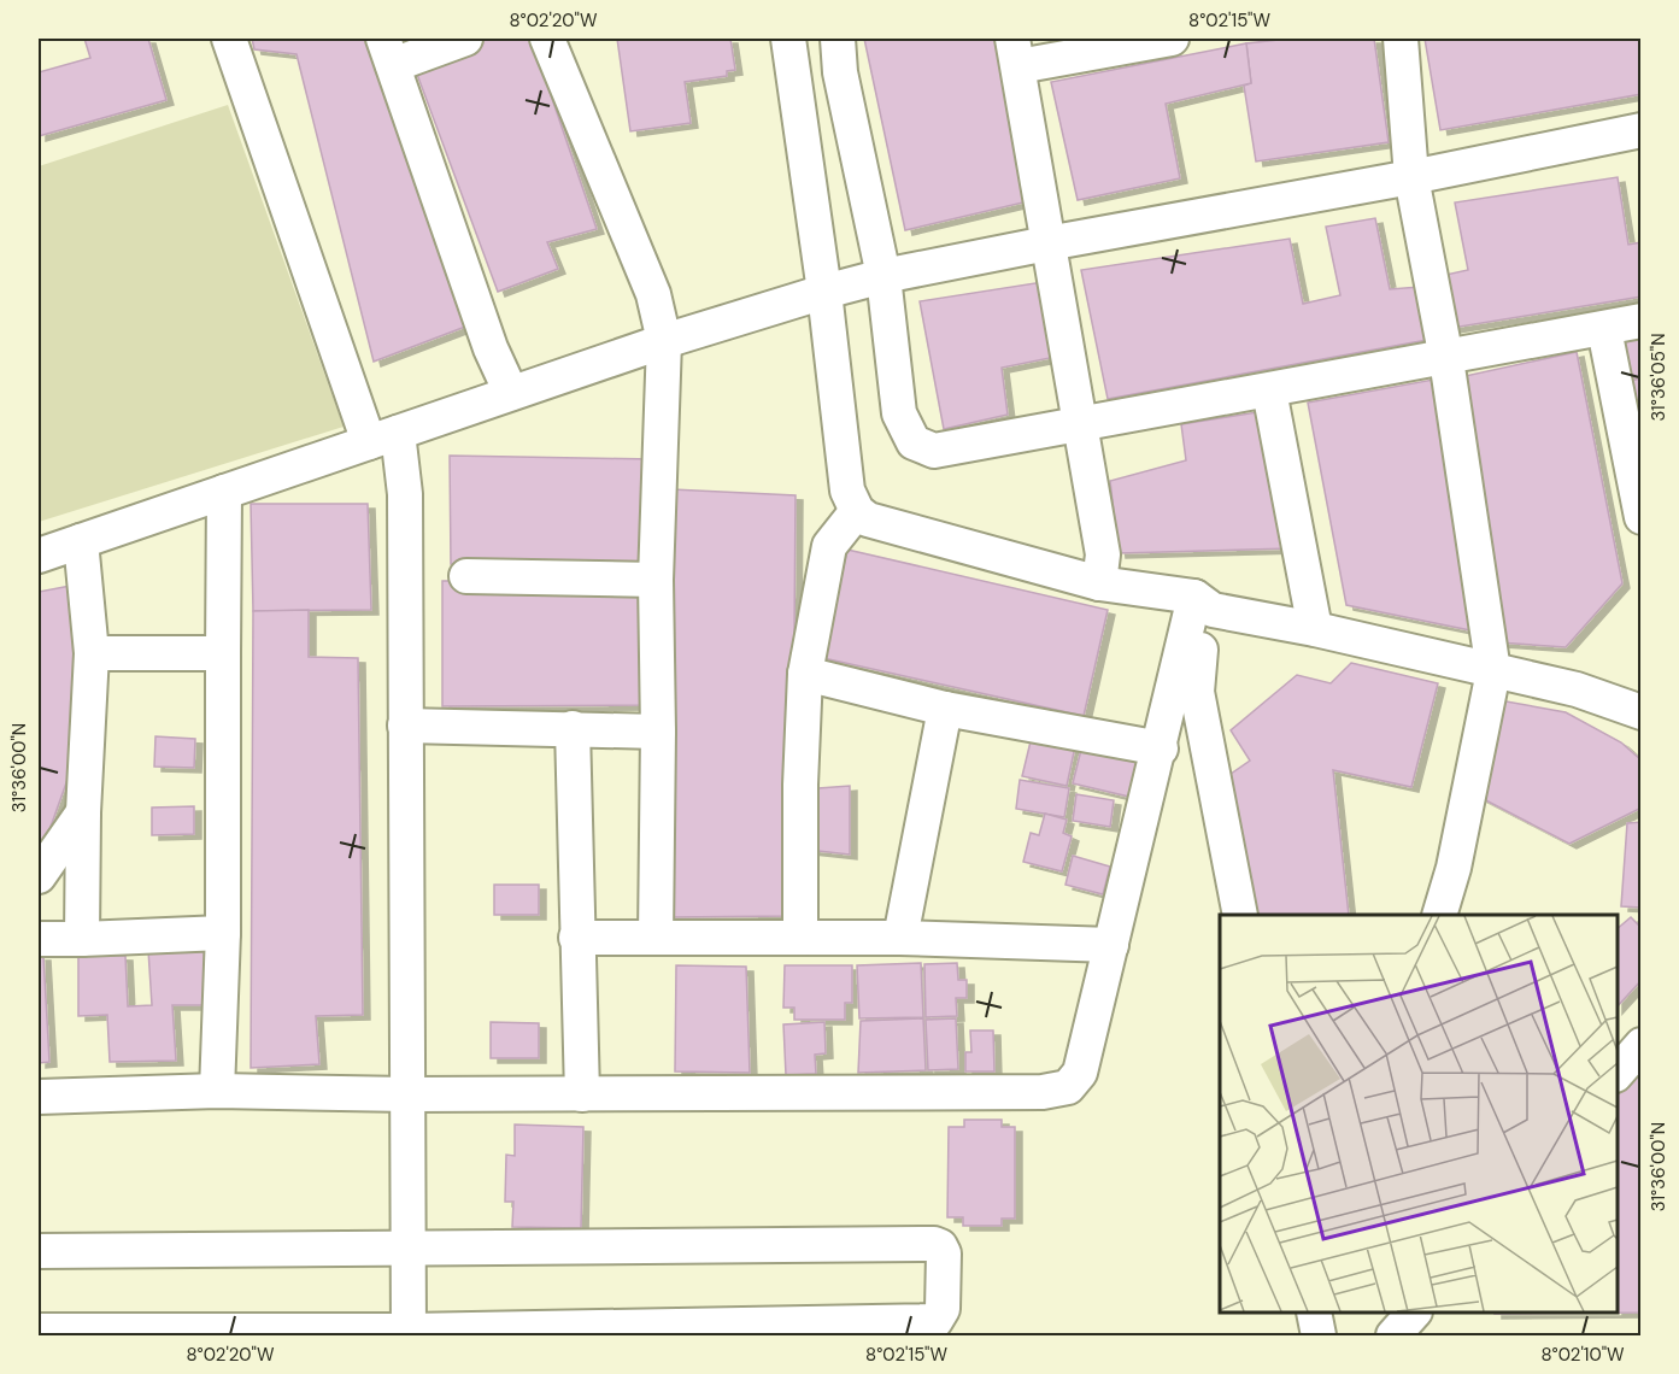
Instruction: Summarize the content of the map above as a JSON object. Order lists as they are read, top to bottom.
{
  "coordinates": [
    "8°02'20\"W",
    "8°02'15\"W",
    "31°36'05\"N",
    "31°36'00\"N",
    "8°02'10\"W"
  ]
}
